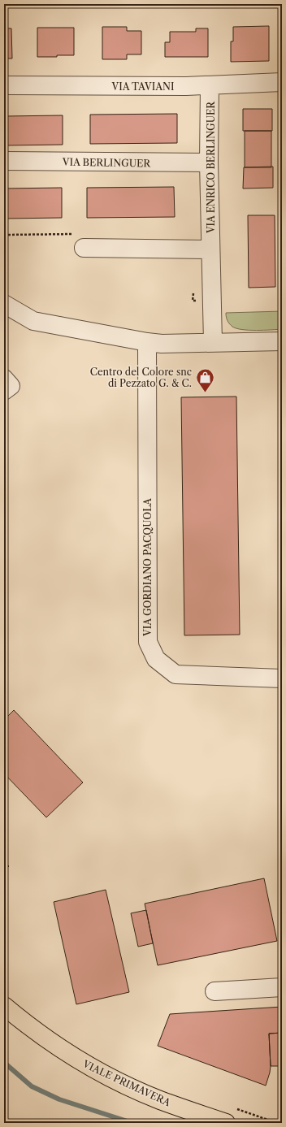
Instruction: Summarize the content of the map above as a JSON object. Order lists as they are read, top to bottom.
{
  "streets": {
    "main road": ["VIALE PRIMAVERA"],
    "street": [
      "VIA TAVIANI",
      "VIA BERLINGUER",
      "VIA ENRICO BERLINGUER",
      "VIA GORDIANO PACQUOLA"
    ]
  },
  "crossings": [
    ["VIA TAVIANI", "VIA ENRICO BERLINGUER"],
    ["VIA BERLINGUER", "VIA ENRICO BERLINGUER"]
  ],
  "places": {
    "shop": ["Centro del Colore snc di Pezzato G. & C."]
  }
}
